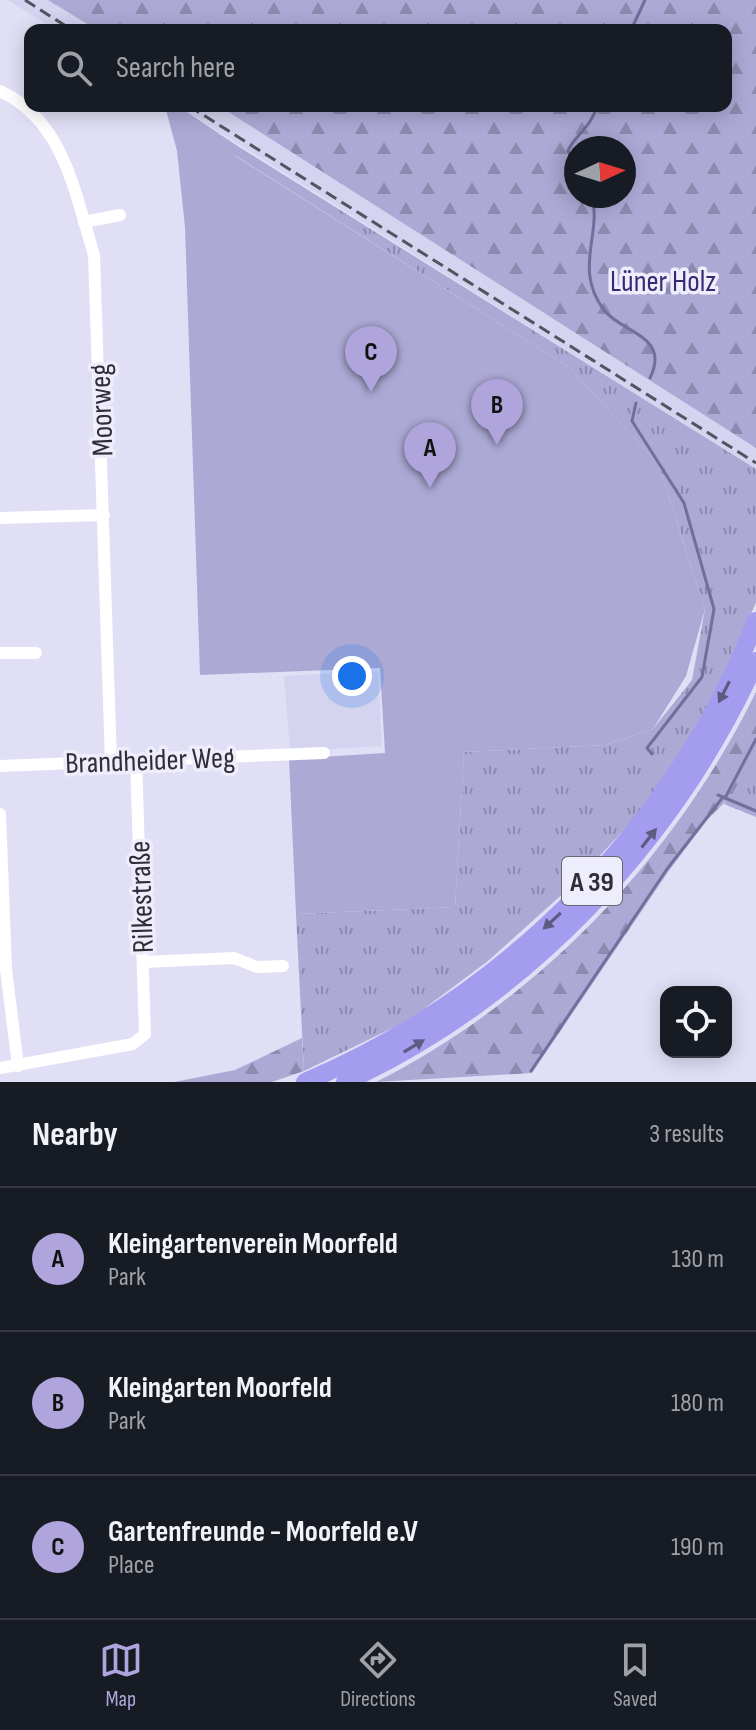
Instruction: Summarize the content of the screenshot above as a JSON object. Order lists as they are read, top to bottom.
{
  "streets": {
    "highway": ["A 39"],
    "street": ["Moorweg", "Brandheider Weg", "Rilkestraße"]
  },
  "crossings": [
    ["Moorweg", "Brandheider Weg"],
    ["Brandheider Weg", "Rilkestraße"]
  ],
  "parks": ["Lüner Holz"],
  "north": "right",
  "page": {
    "search": "Search here",
    "pins": ["C", "B", "A"],
    "heading": ["Nearby", "3 results"],
    "list": [
      {
        "mark": "A",
        "name": "Kleingartenverein Moorfeld",
        "note": "Park",
        "value": "130 m"
      },
      {
        "mark": "B",
        "name": "Kleingarten Moorfeld",
        "note": "Park",
        "value": "180 m"
      },
      {
        "mark": "C",
        "name": "Gartenfreunde - Moorfeld e.V",
        "note": "Place",
        "value": "190 m"
      }
    ],
    "nav": ["Map", "Directions", "Saved"]
  }
}
